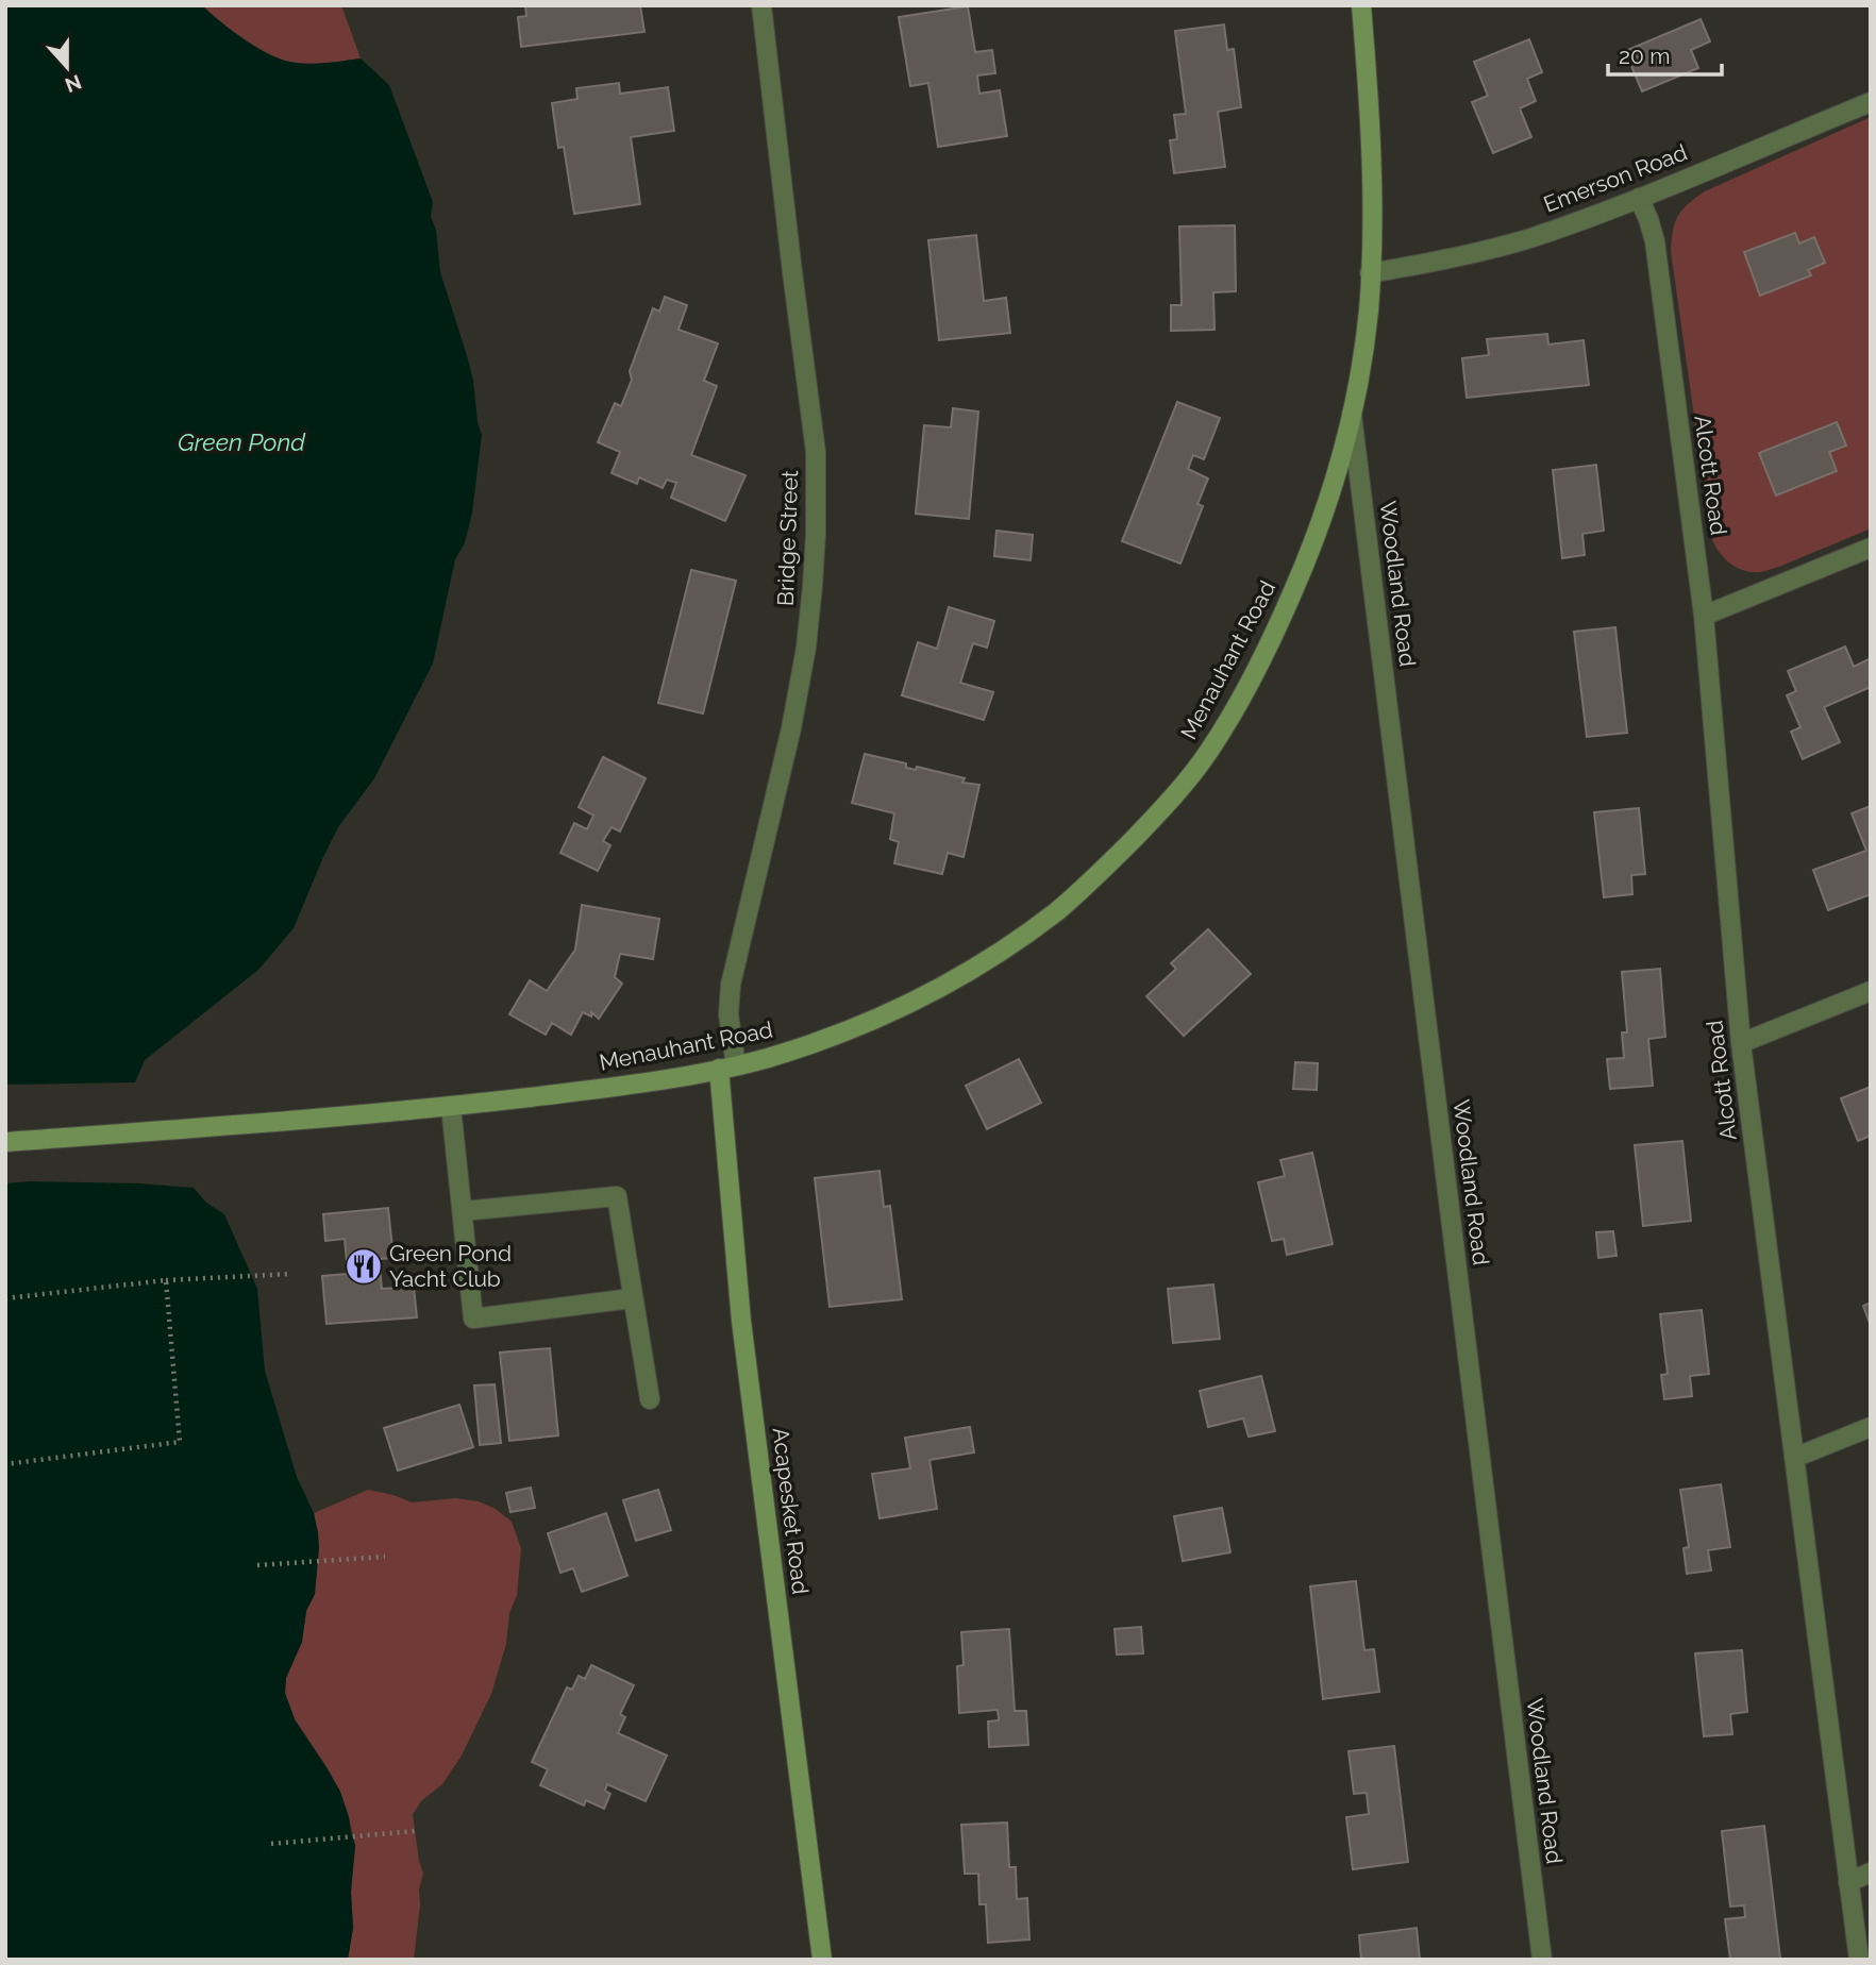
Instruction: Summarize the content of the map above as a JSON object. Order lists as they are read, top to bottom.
{
  "streets": {
    "main road": ["Menauhant Road", "Acapesket Road"],
    "street": [
      "Emerson Road",
      "Alcott Road",
      "Bridge Street",
      "Woodland Road"
    ]
  },
  "crossings": [
    ["Emerson Road", "Alcott Road"],
    ["Emerson Road", "Menauhant Road"],
    ["Bridge Street", "Menauhant Road"],
    ["Bridge Street", "Acapesket Road"],
    ["Woodland Road", "Menauhant Road"],
    ["Menauhant Road", "Acapesket Road"]
  ],
  "water": ["Green Pond"],
  "places": {
    "restaurant": ["Green Pond Yacht Club"]
  },
  "scale_bar": "20 m",
  "north": "bottom"
}
